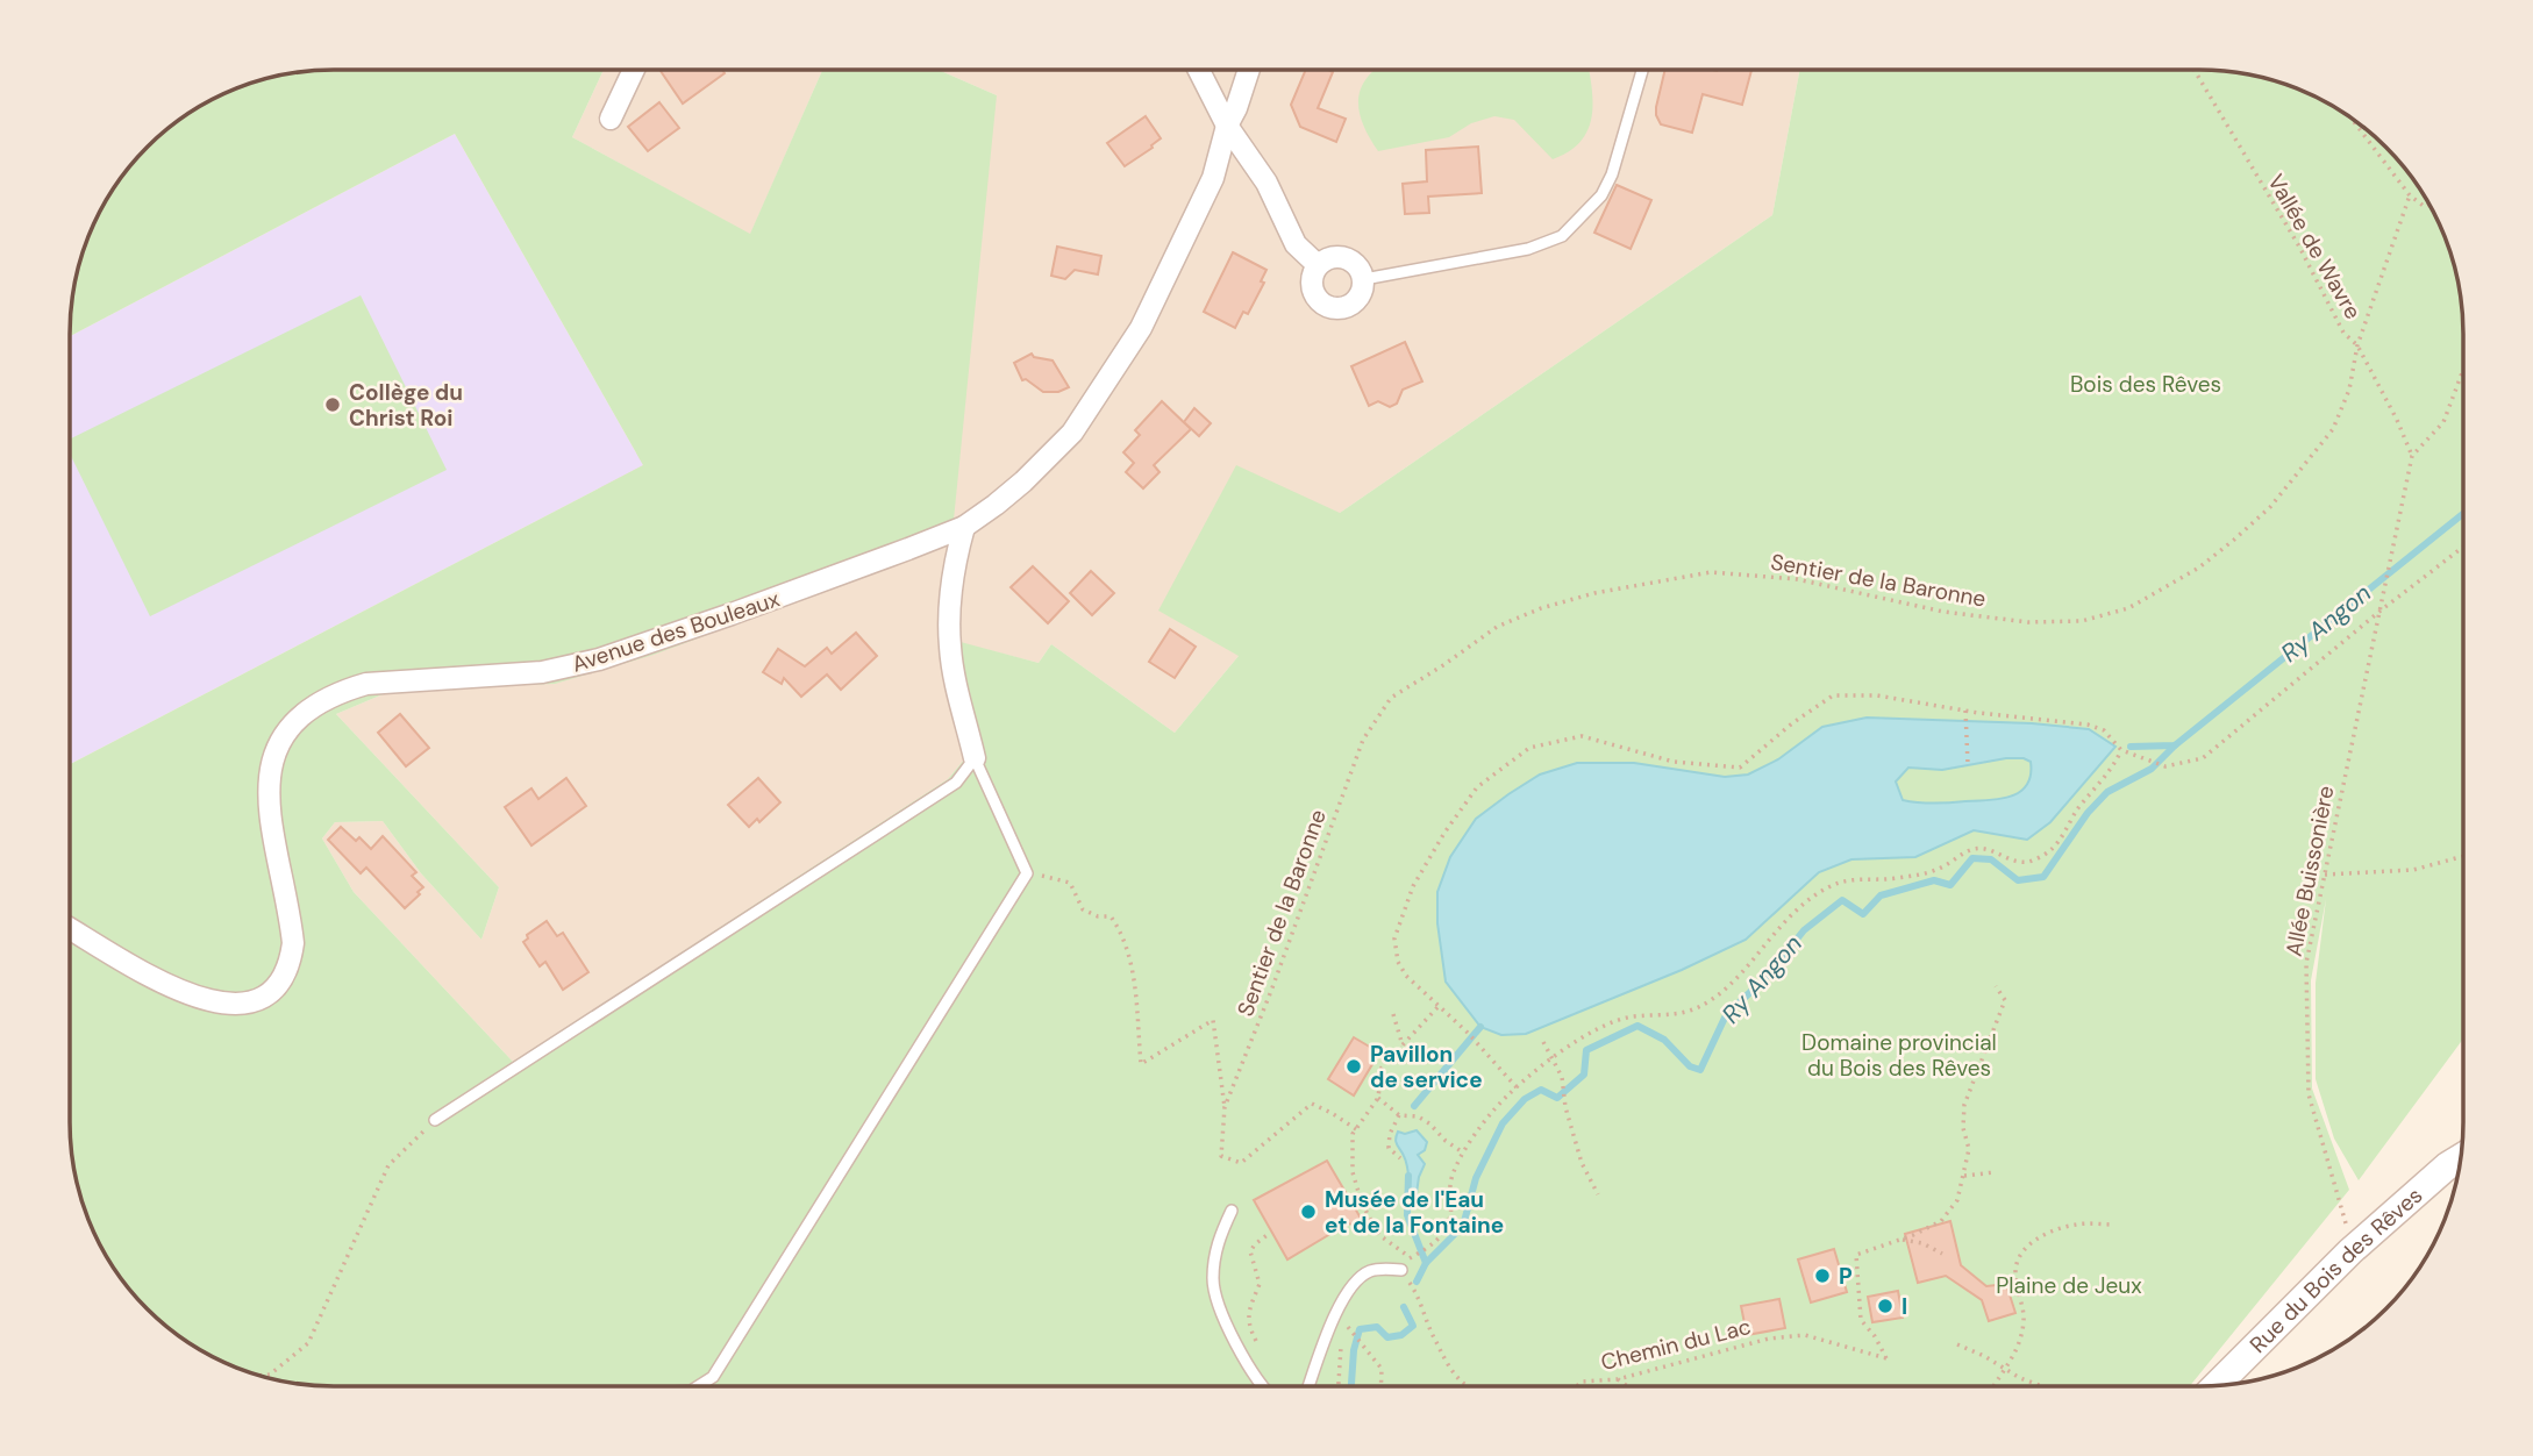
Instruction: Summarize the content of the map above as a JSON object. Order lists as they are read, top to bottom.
{
  "streets": {
    "street": ["Avenue des Bouleaux", "Rue du Bois des Rêves"],
    "path": [
      "Vallée de Wavre",
      "Sentier de la Baronne",
      "Allée Buissonière",
      "Chemin du Lac"
    ]
  },
  "crossings": [
    ["Vallée de Wavre", "Sentier de la Baronne"],
    ["Vallée de Wavre", "Allée Buissonière"]
  ],
  "water": ["Ry Angon"],
  "parks": ["Bois des Rêves", "Domaine provincial du Bois des Rêves", "Plaine de Jeux"],
  "places": [
    "Collège du Christ Roi",
    "Pavillon de service",
    "Musée de l'Eau et de la Fontaine",
    "P",
    "I"
  ]
}
